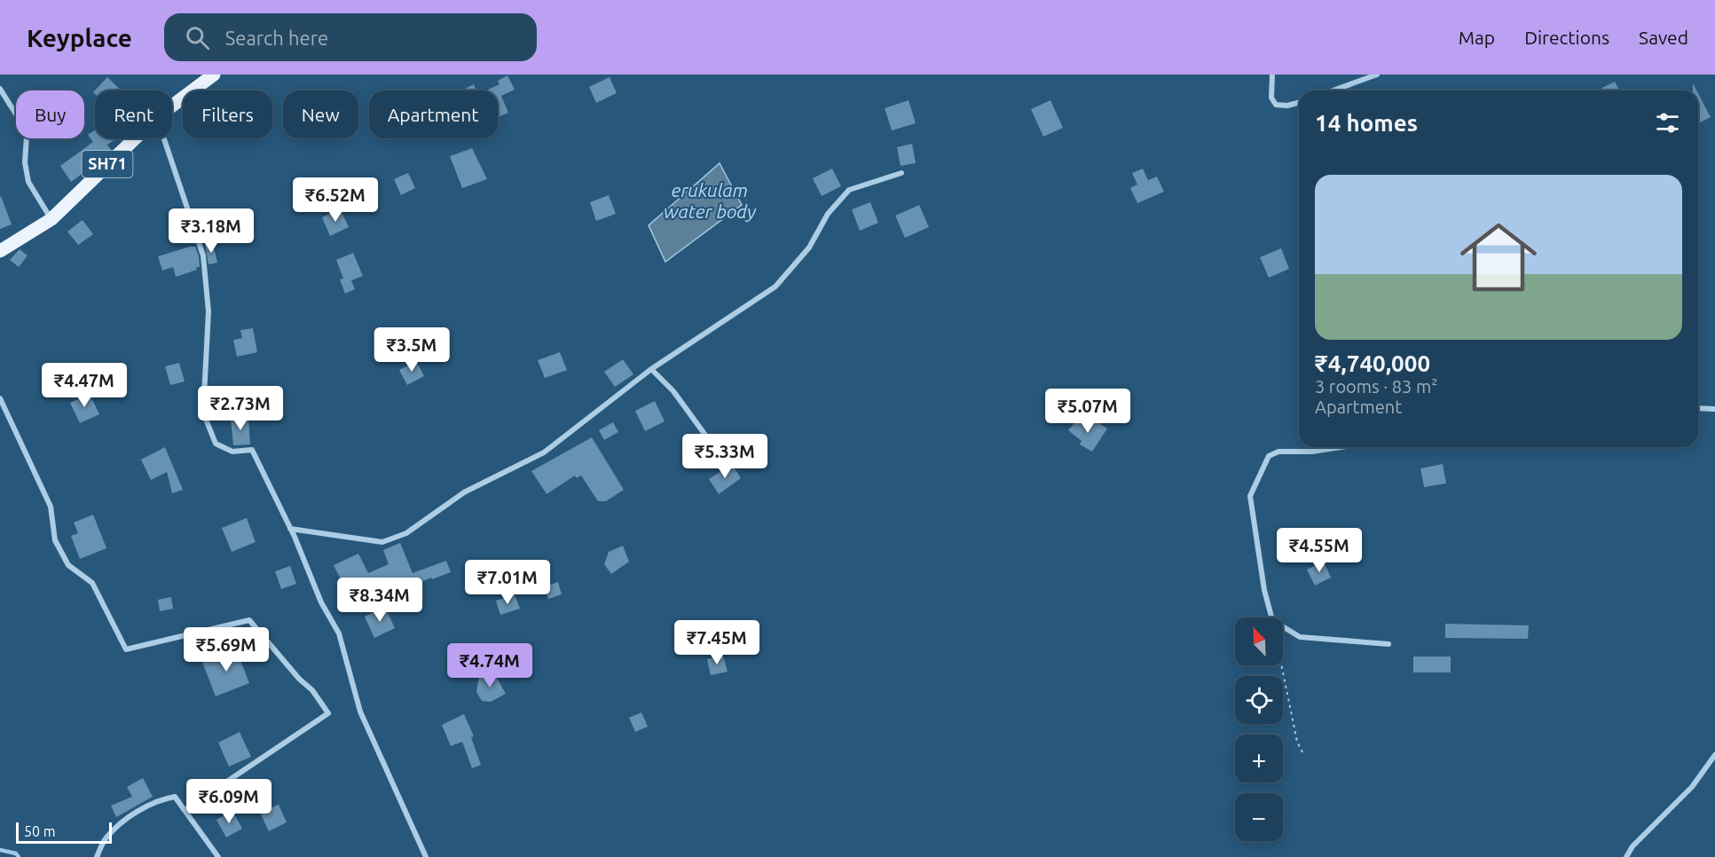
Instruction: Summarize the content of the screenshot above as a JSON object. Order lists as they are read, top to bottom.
{
  "streets": {
    "main road": ["SH71"]
  },
  "water": ["erukulam water body"],
  "scale_bar": "50 m",
  "north": "top left",
  "page": {
    "header": "Keyplace",
    "search": "Search here",
    "nav": ["Map", "Directions", "Saved"],
    "chip": [
      "Buy",
      "Rent",
      "Filters",
      "New",
      "Apartment"
    ],
    "heading": "14 homes",
    "list": [
      {
        "name": "₹4,740,000",
        "note": "3 rooms · 83 m² · Apartment"
      }
    ],
    "price": [
      "₹6.52M",
      "₹3.18M",
      "₹3.5M",
      "₹4.47M",
      "₹2.73M",
      "₹5.07M",
      "₹5.33M",
      "₹4.55M",
      "₹7.01M",
      "₹8.34M",
      "₹7.45M",
      "₹5.69M",
      "₹4.74M",
      "₹6.09M"
    ],
    "map_buttons": ["+", "−"],
    "scale": "50 m"
  }
}
